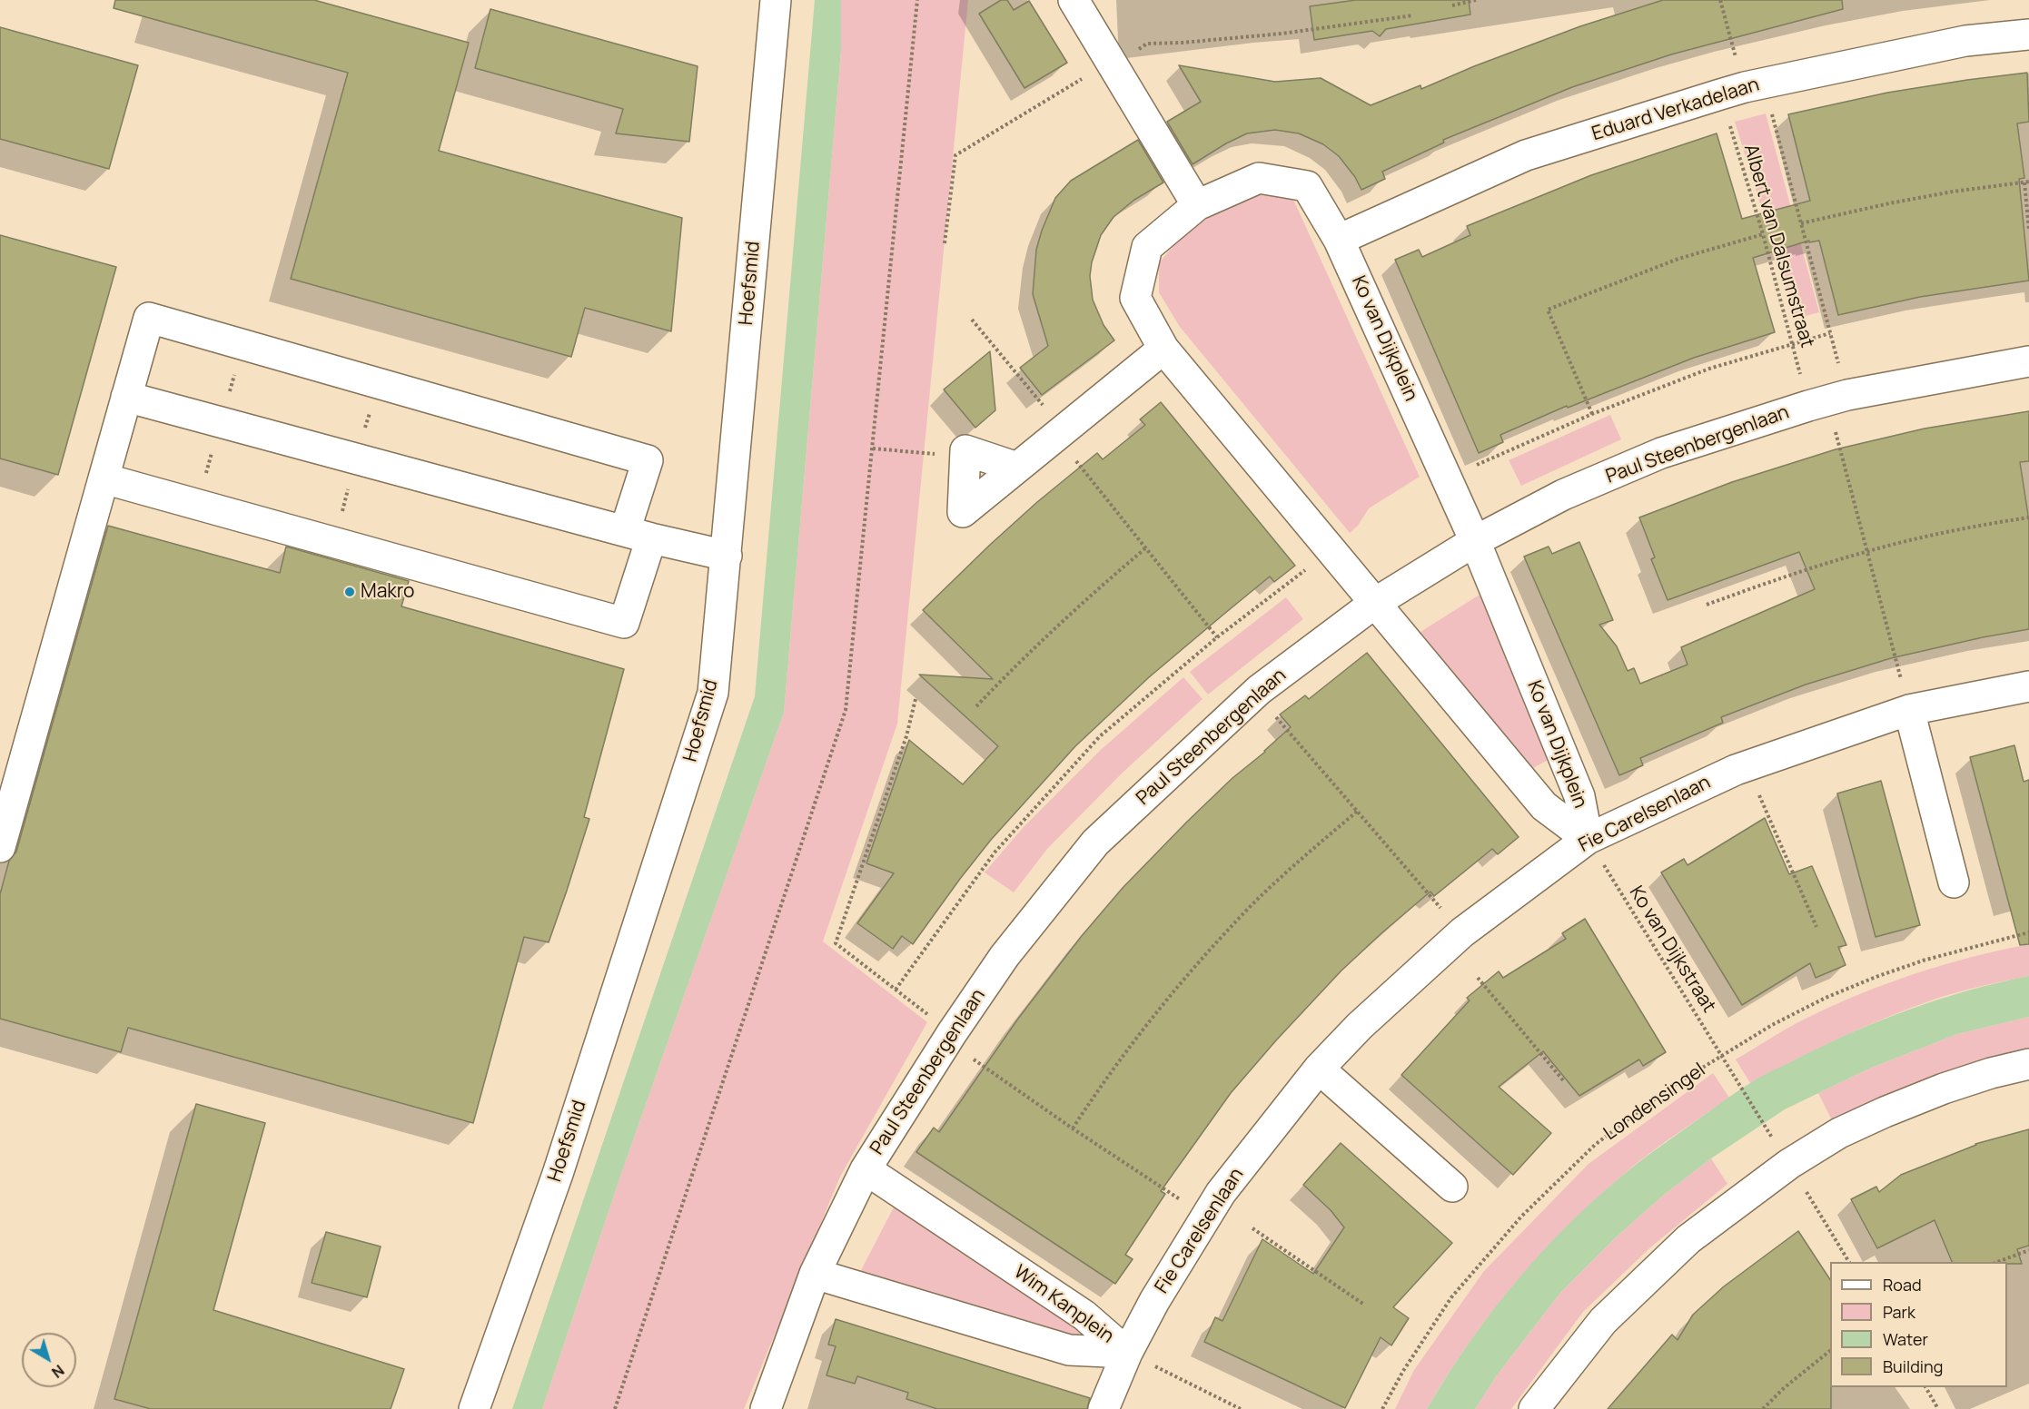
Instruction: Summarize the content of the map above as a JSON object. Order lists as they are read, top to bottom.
{
  "streets": {
    "street": [
      "Eduard Verkadelaan",
      "Hoefsmid",
      "Ko van Dijkplein",
      "Paul Steenbergenlaan",
      "Fie Carelsenlaan",
      "Wim Kanplein"
    ],
    "path": ["Albert van Dalsumstraat", "Ko van Dijkstraat", "Londensingel"]
  },
  "crossings": [
    ["Eduard Verkadelaan", "Albert van Dalsumstraat"],
    ["Eduard Verkadelaan", "Ko van Dijkplein"],
    ["Albert van Dalsumstraat", "Paul Steenbergenlaan"],
    ["Ko van Dijkplein", "Paul Steenbergenlaan"],
    ["Ko van Dijkplein", "Fie Carelsenlaan"],
    ["Ko van Dijkplein", "Ko van Dijkstraat"],
    ["Paul Steenbergenlaan", "Wim Kanplein"],
    ["Fie Carelsenlaan", "Ko van Dijkstraat"],
    ["Fie Carelsenlaan", "Wim Kanplein"],
    ["Ko van Dijkstraat", "Londensingel"]
  ],
  "places": ["Makro"],
  "legend": [
    "Road",
    "Park",
    "Water",
    "Building"
  ],
  "north": "bottom right"
}
